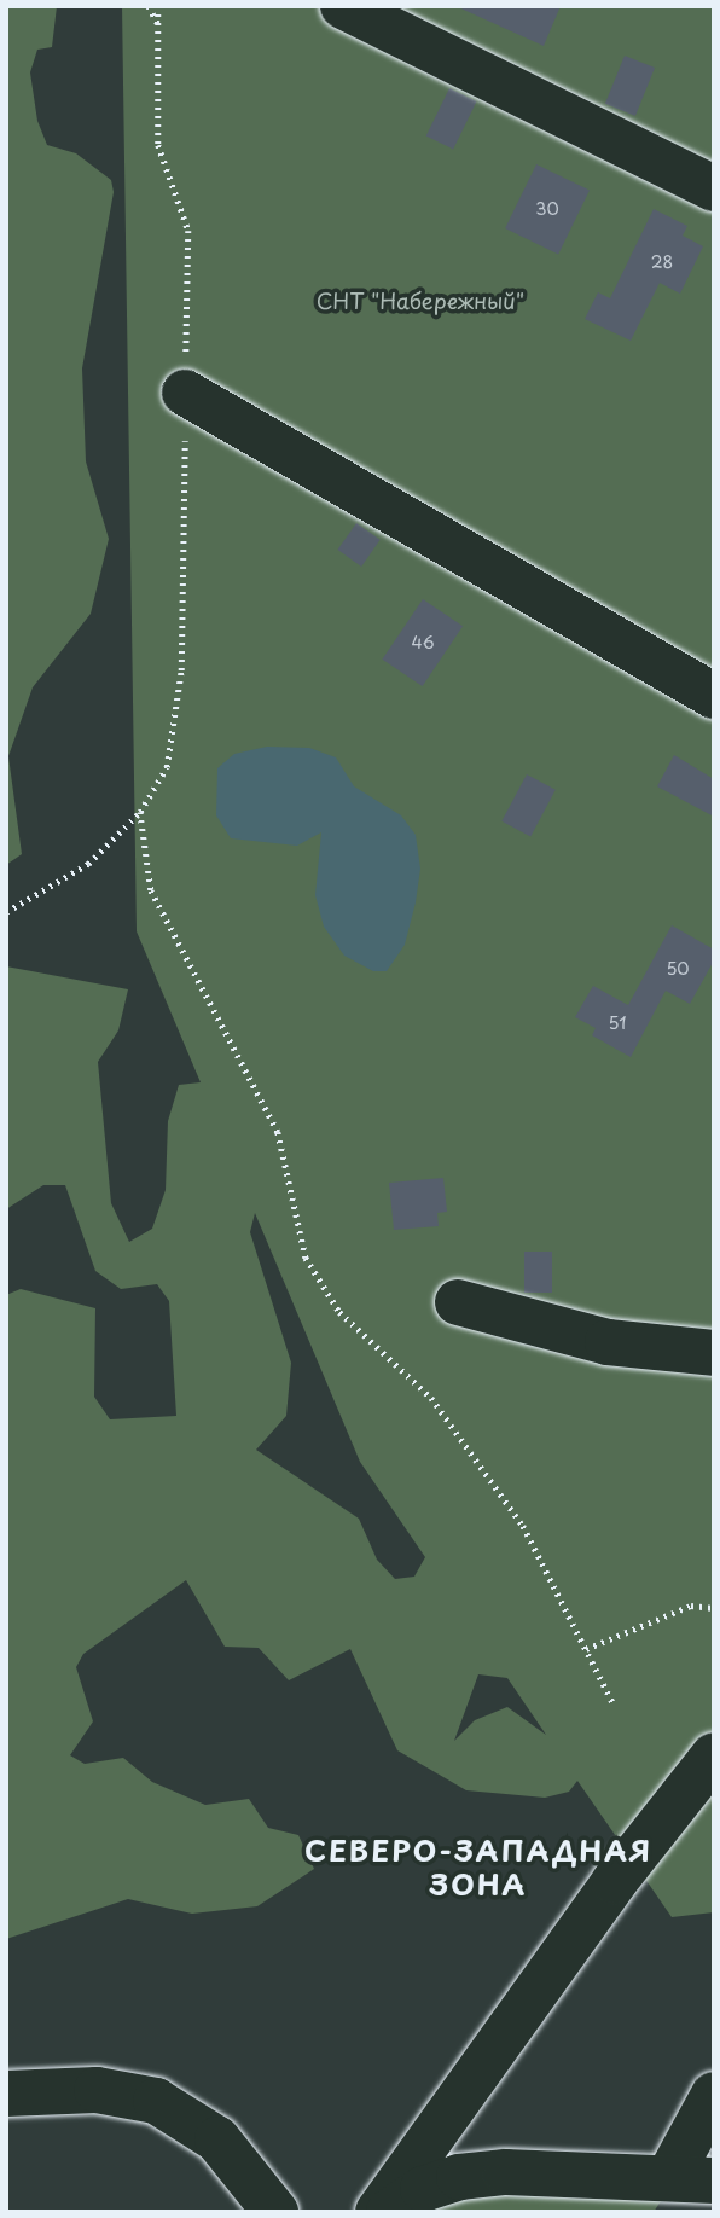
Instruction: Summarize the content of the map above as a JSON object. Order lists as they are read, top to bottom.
{
  "districts": ["СЕВЕРО-ЗАПАДНАЯ ЗОНА"],
  "parks": ["СНТ \"Набережный\""],
  "house_numbers": [
    "30",
    "28",
    "46",
    "50",
    "51"
  ]
}
